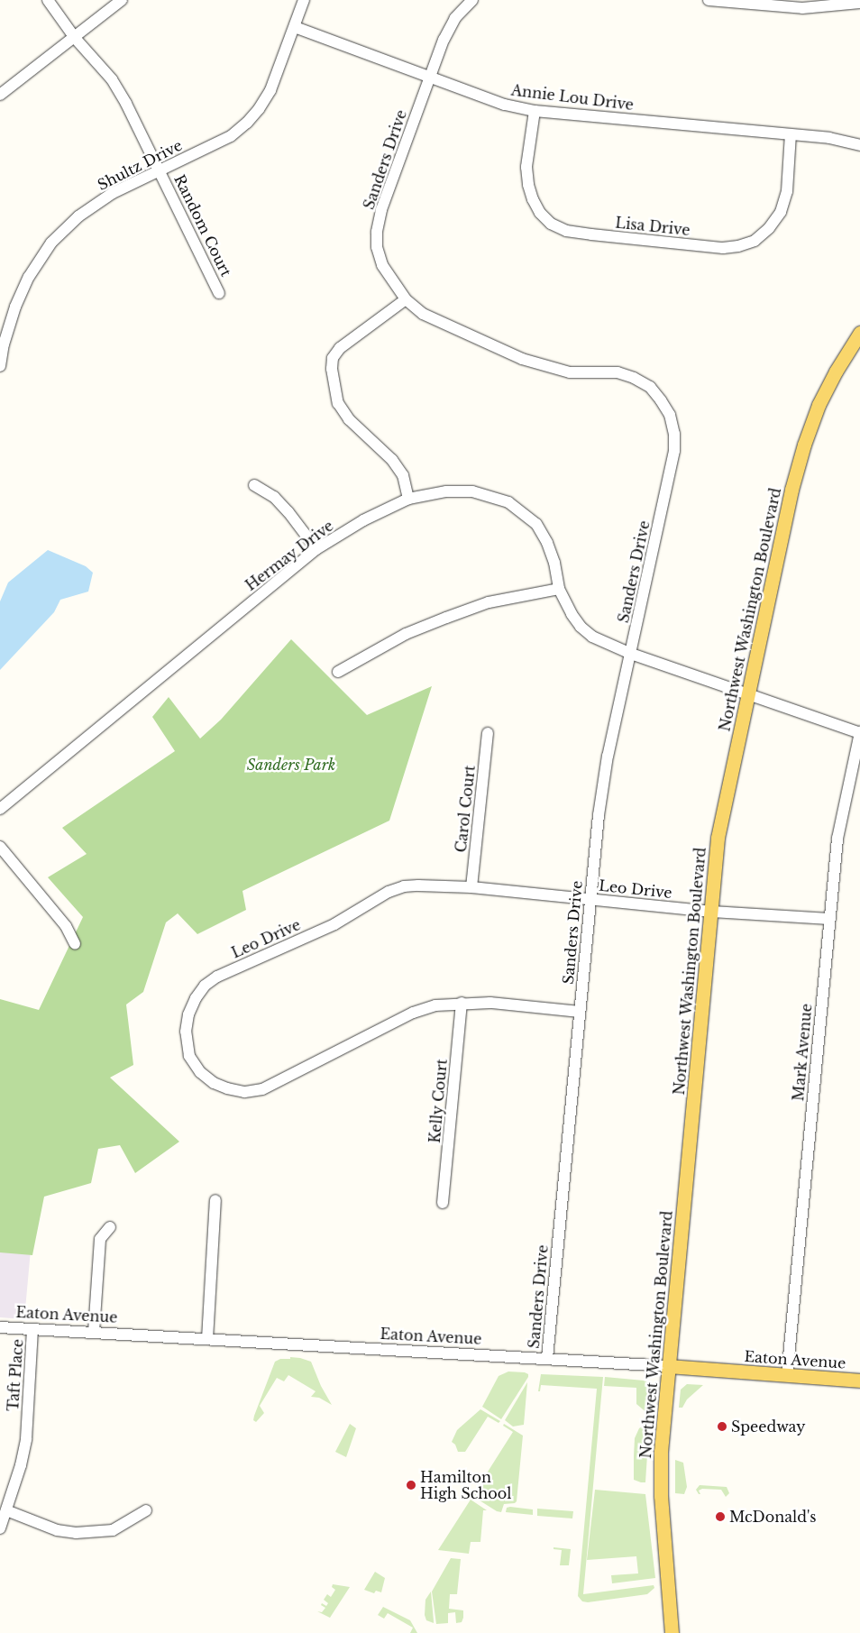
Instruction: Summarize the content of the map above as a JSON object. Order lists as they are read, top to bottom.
{
  "streets": {
    "main road": ["Northwest Washington Boulevard", "Eaton Avenue"],
    "street": [
      "Annie Lou Drive",
      "Sanders Drive",
      "Shultz Drive",
      "Random Court",
      "Lisa Drive",
      "Hermay Drive",
      "Carol Court",
      "Leo Drive",
      "Mark Avenue",
      "Kelly Court",
      "Taft Place"
    ]
  },
  "crossings": [
    ["Annie Lou Drive", "Sanders Drive"],
    ["Annie Lou Drive", "Shultz Drive"],
    ["Annie Lou Drive", "Lisa Drive"],
    ["Sanders Drive", "Hermay Drive"],
    ["Sanders Drive", "Leo Drive"],
    ["Sanders Drive", "Eaton Avenue"],
    ["Shultz Drive", "Random Court"],
    ["Hermay Drive", "Northwest Washington Boulevard"],
    ["Hermay Drive", "Mark Avenue"],
    ["Northwest Washington Boulevard", "Leo Drive"],
    ["Northwest Washington Boulevard", "Eaton Avenue"],
    ["Carol Court", "Leo Drive"],
    ["Leo Drive", "Mark Avenue"],
    ["Leo Drive", "Kelly Court"],
    ["Mark Avenue", "Eaton Avenue"],
    ["Eaton Avenue", "Taft Place"]
  ],
  "parks": ["Sanders Park"],
  "places": ["Speedway", "Hamilton High School", "McDonald's"]
}
